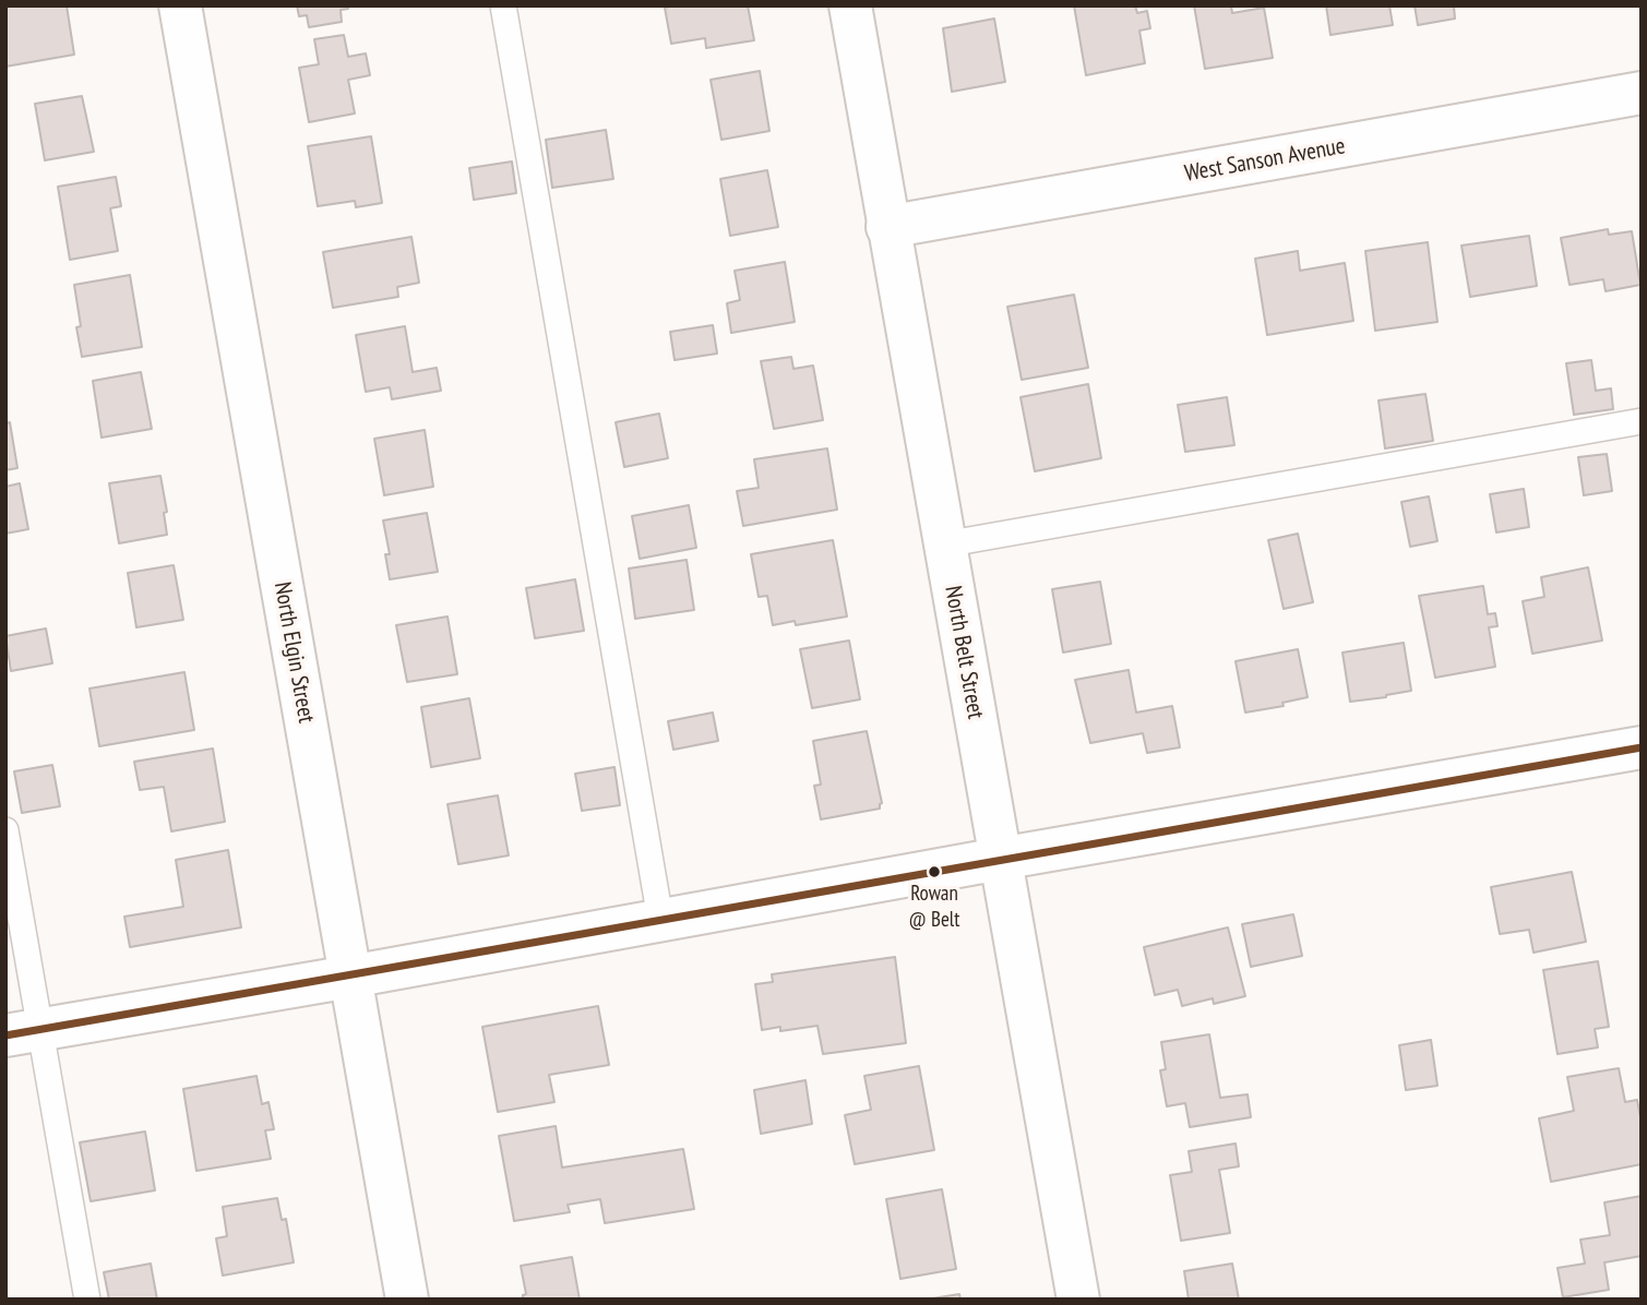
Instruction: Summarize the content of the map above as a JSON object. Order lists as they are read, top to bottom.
{
  "streets": {
    "street": ["West Sanson Avenue", "North Elgin Street", "North Belt Street"]
  },
  "crossings": [
    ["West Sanson Avenue", "North Belt Street"]
  ],
  "places": ["Rowan @ Belt"]
}
